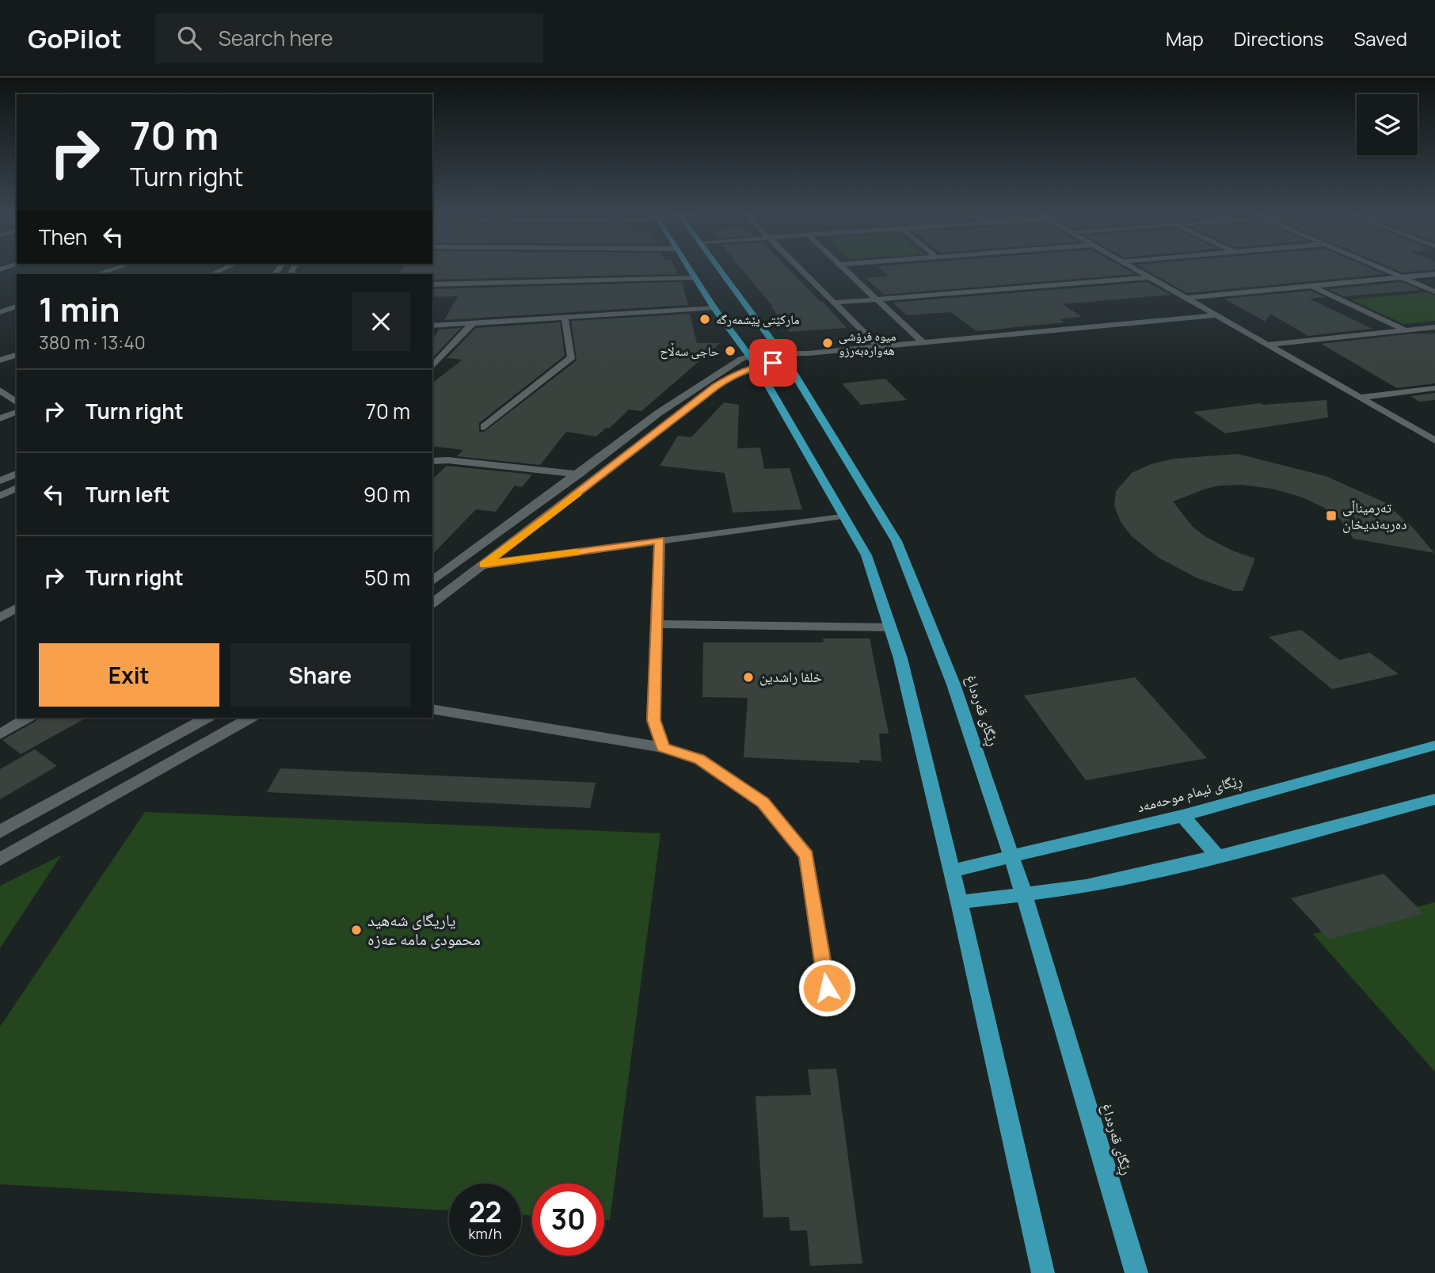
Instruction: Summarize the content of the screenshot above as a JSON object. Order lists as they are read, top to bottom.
{
  "streets": {
    "main road": ["ڕێگای قەرەداغ", "ڕێگای ئیمام موحەمەد"]
  },
  "crossings": [
    ["ڕێگای قەرەداغ", "ڕێگای ئیمام موحەمەد"]
  ],
  "places": {
    "other": [
      "مارکێتی پێشمەرگە",
      "میوە فرۆشی هەوارەبەرزو",
      "حاجی سەڵاح",
      "خلفا راشدين",
      "یاریگاى شه‌هید محمودى مامه‌ عه‌زه"
    ],
    "transit": ["تەرمیناڵی دەربەندیخان"]
  },
  "page": {
    "header": "GoPilot",
    "search": "Search here",
    "nav": ["Map", "Directions", "Saved"],
    "turn": ["70 m", "Turn right"],
    "then": "Then",
    "heading": ["1 min", "380 m · 13:40"],
    "list": [
      {
        "name": "Turn right",
        "value": "70 m"
      },
      {
        "name": "Turn left",
        "value": "90 m"
      },
      {
        "name": "Turn right",
        "value": "50 m"
      }
    ],
    "buttons": ["Exit", "Share"],
    "speed": "22 km/h",
    "limit": "30"
  }
}
